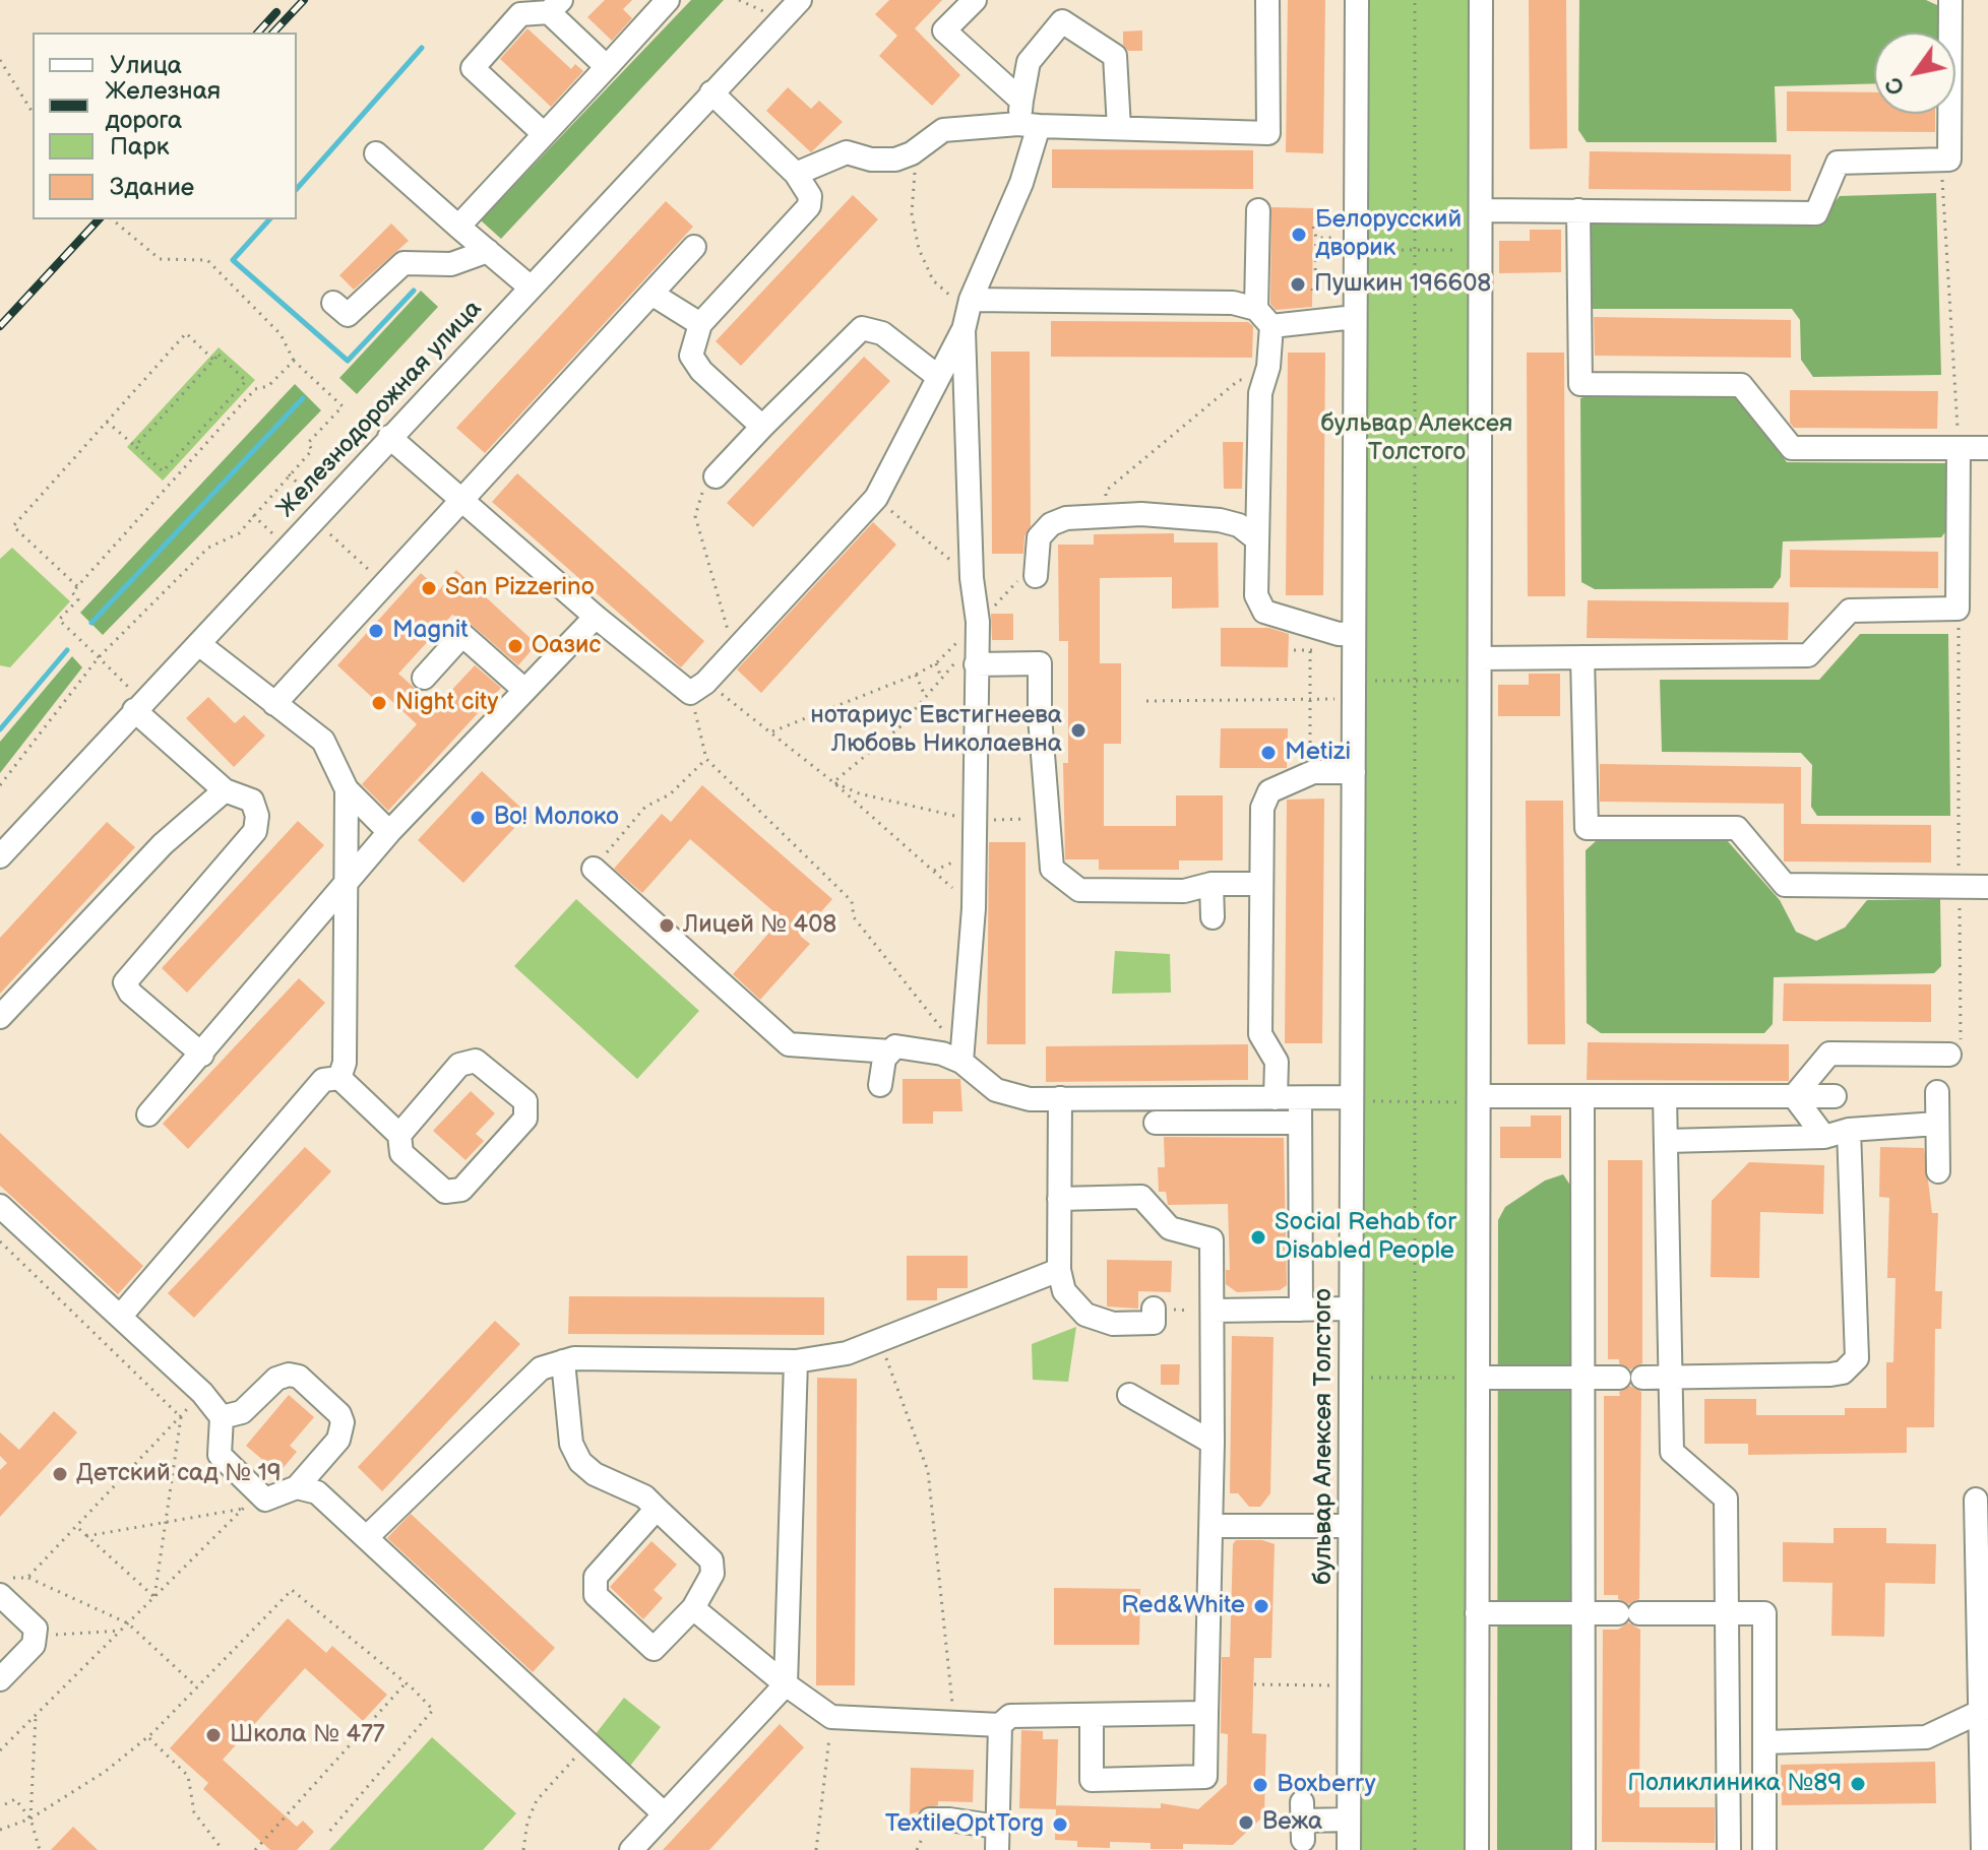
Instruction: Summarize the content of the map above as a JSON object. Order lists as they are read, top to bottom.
{
  "streets": {
    "street": ["Железнодорожная улица", "бульвар Алексея Толстого"]
  },
  "parks": ["бульвар Алексея Толстого"],
  "places": [
    "Белорусский дворик",
    "Пушкин 196608",
    "San Pizzerino",
    "Magnit",
    "Оазис",
    "Night city",
    "нотариус Евстигнеева Любовь Николаевна",
    "Metizi",
    "Во! Молоко",
    "Лицей № 408",
    "Social Rehab for Disabled People",
    "Детский сад № 19",
    "Red&White",
    "Школа № 477",
    "Поликлиника №89",
    "Boxberry",
    "Вежа",
    "TextileOptTorg"
  ],
  "legend": [
    "Улица",
    "Железная дорога",
    "Парк",
    "Здание"
  ],
  "north": "bottom left"
}
